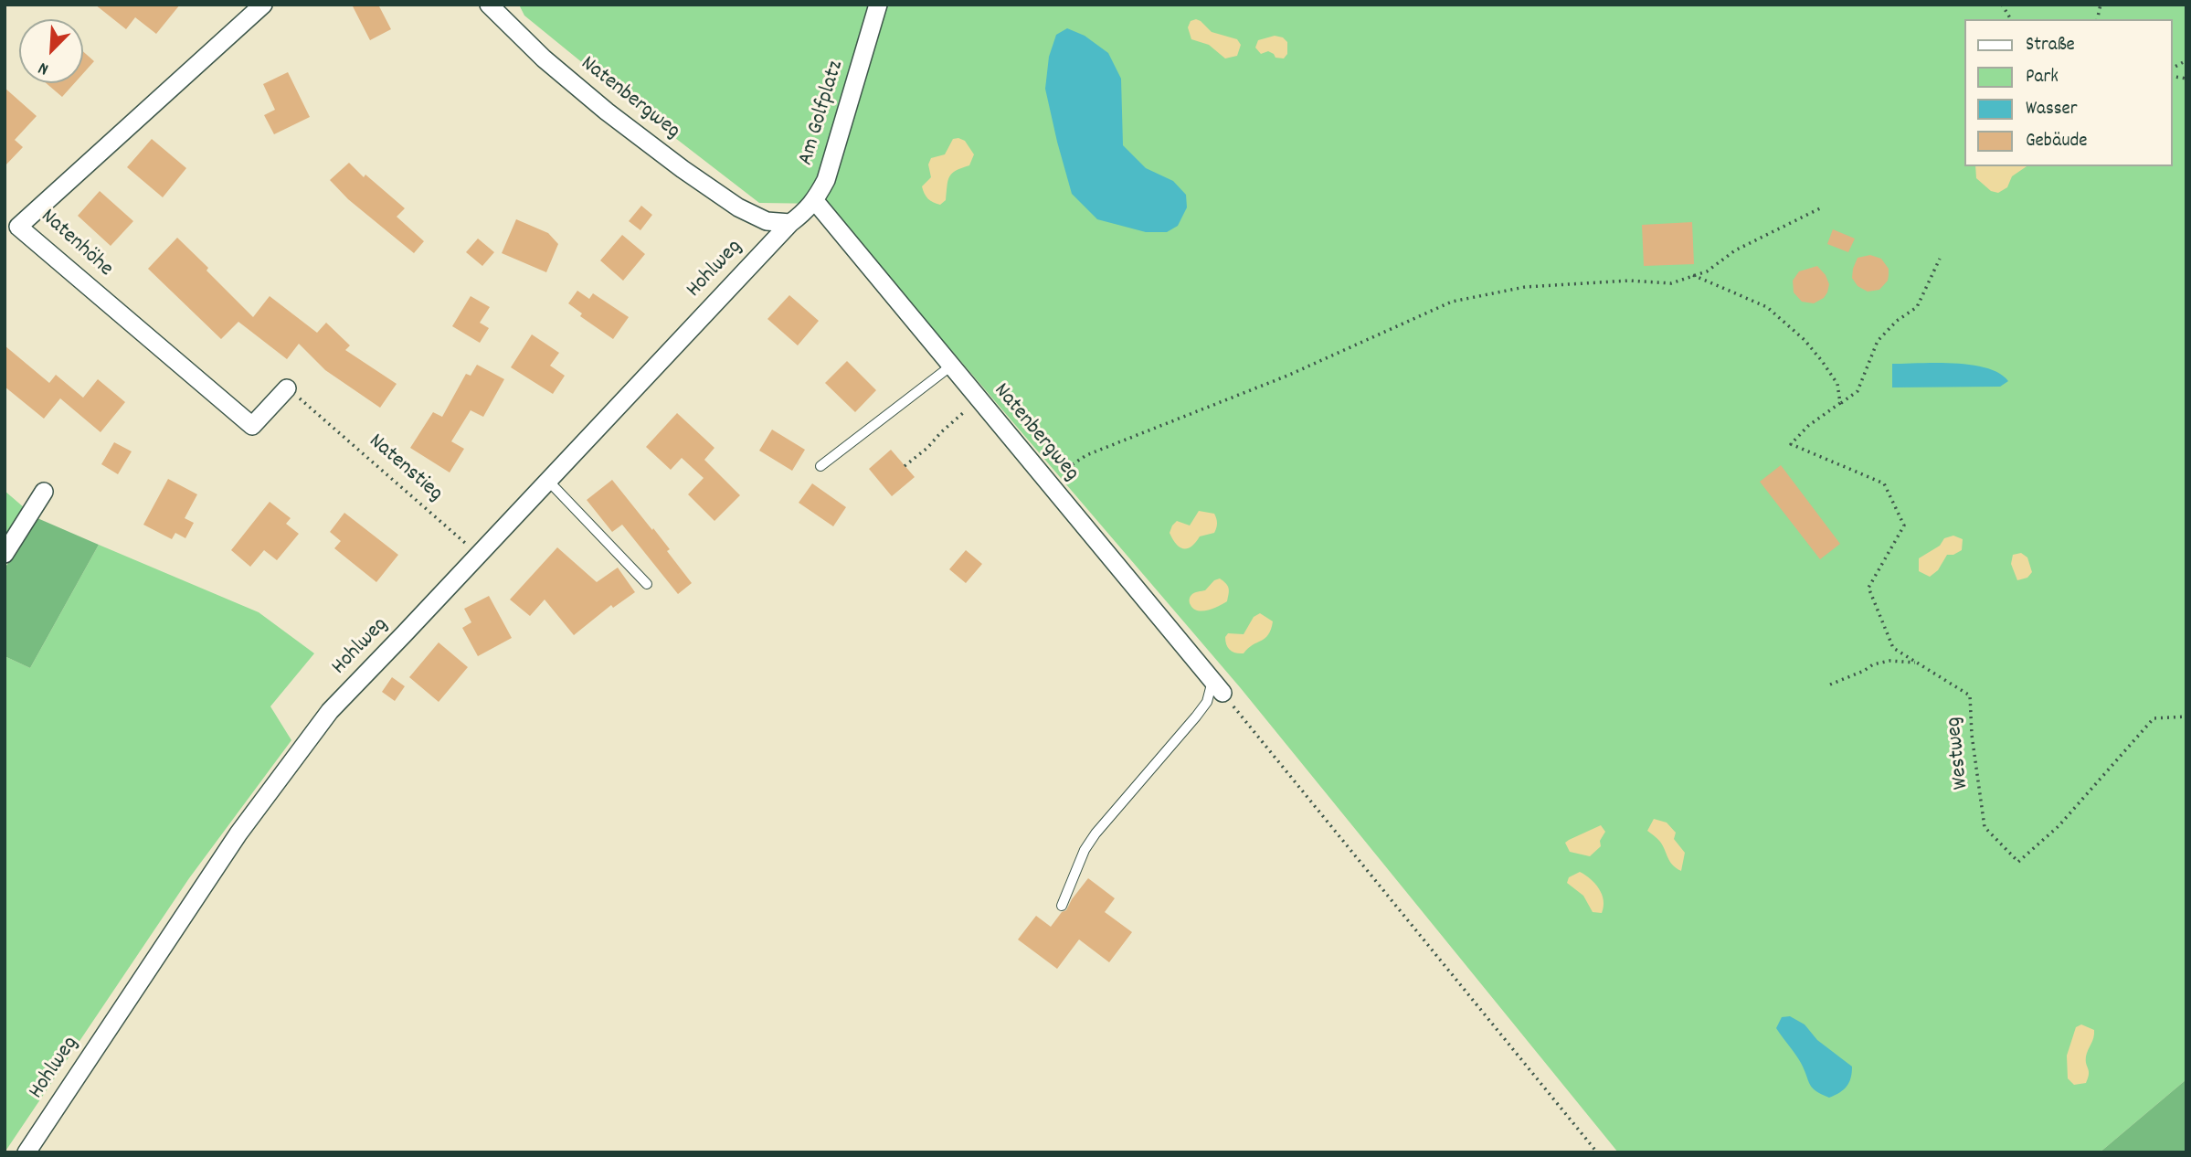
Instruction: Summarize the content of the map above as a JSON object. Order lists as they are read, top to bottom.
{
  "streets": {
    "street": [
      "Natenbergweg",
      "Am Golfplatz",
      "Natenhöhe",
      "Hohlweg"
    ],
    "path": ["Natenstieg", "Westweg"]
  },
  "crossings": [
    ["Natenbergweg", "Am Golfplatz"],
    ["Natenbergweg", "Hohlweg"],
    ["Am Golfplatz", "Hohlweg"],
    ["Hohlweg", "Natenstieg"]
  ],
  "legend": [
    "Straße",
    "Park",
    "Wasser",
    "Gebäude"
  ],
  "north": "bottom left"
}
